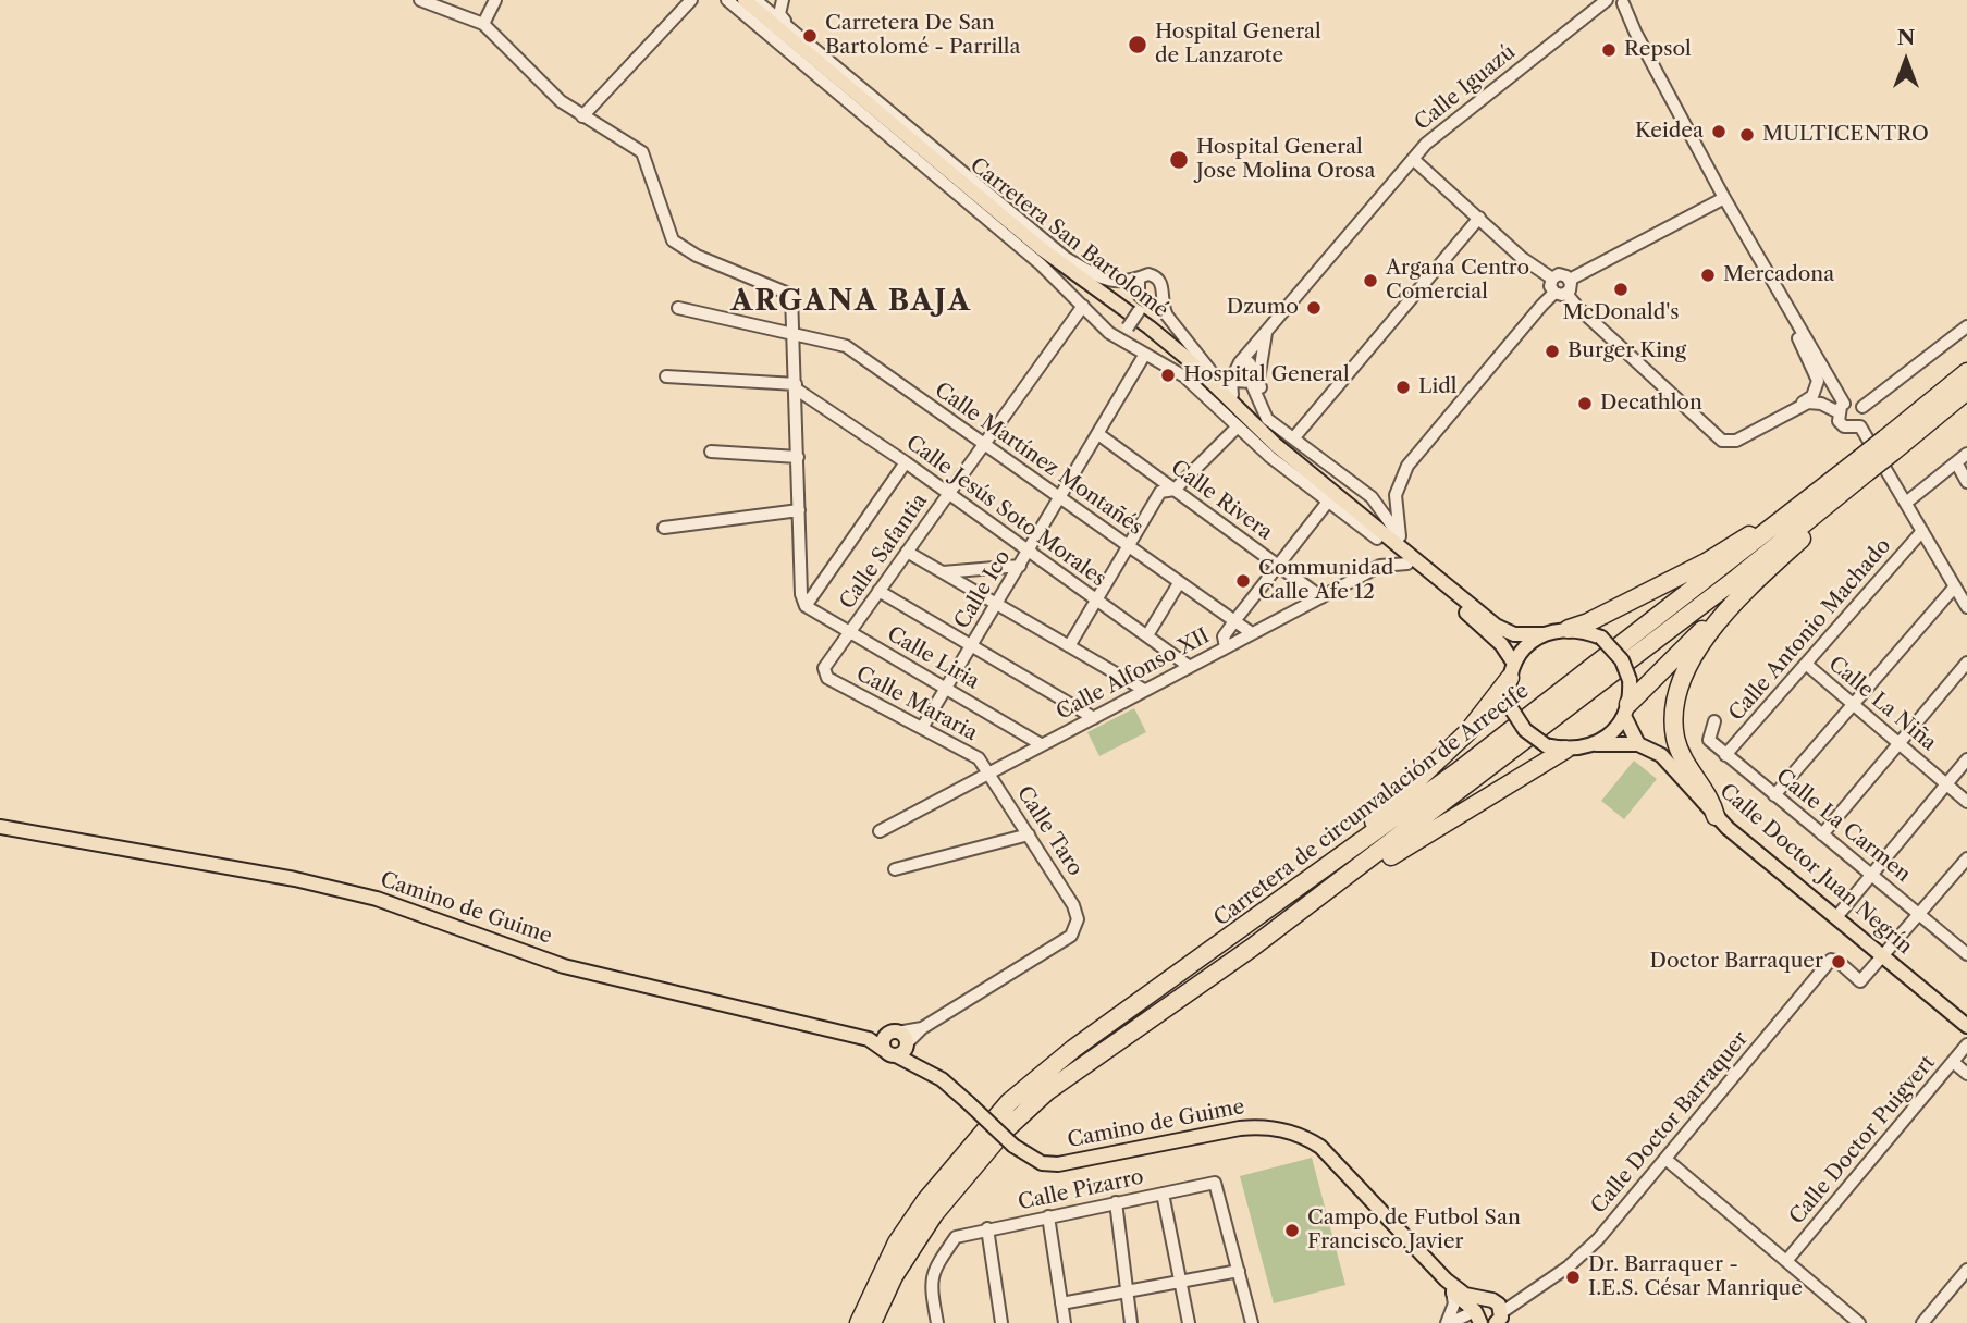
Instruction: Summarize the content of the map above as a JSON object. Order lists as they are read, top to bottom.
{
  "streets": {
    "highway": ["Carretera de circunvalación de Arrecife"],
    "main road": ["Carretera San Bartolomé", "Calle Doctor Juan Negrín", "Camino de Guime"],
    "street": [
      "Calle Iguazú",
      "Calle Martínez Montañés",
      "Calle Rivera",
      "Calle Jesús Soto Morales",
      "Calle Safantia",
      "Calle Ico",
      "Calle Antonio Machado",
      "Calle Liria",
      "Calle Alfonso XII",
      "Calle Mararia",
      "Calle La Niña",
      "Calle La Carmen",
      "Calle Taro",
      "Calle Doctor Barraquer",
      "Calle Doctor Puigvert",
      "Calle Pizarro"
    ]
  },
  "crossings": [
    ["Calle Iguazú", "Carretera San Bartolomé"],
    ["Carretera San Bartolomé", "Calle Safantia"],
    ["Carretera San Bartolomé", "Calle Ico"],
    ["Carretera San Bartolomé", "Calle Alfonso XII"],
    ["Calle Martínez Montañés", "Calle Safantia"],
    ["Calle Martínez Montañés", "Calle Ico"],
    ["Calle Martínez Montañés", "Calle Alfonso XII"],
    ["Calle Rivera", "Calle Ico"],
    ["Calle Rivera", "Calle Alfonso XII"],
    ["Calle Jesús Soto Morales", "Calle Safantia"],
    ["Calle Jesús Soto Morales", "Calle Ico"],
    ["Calle Jesús Soto Morales", "Calle Alfonso XII"],
    ["Calle Safantia", "Calle Liria"],
    ["Calle Safantia", "Calle Mararia"],
    ["Calle Ico", "Calle Liria"],
    ["Calle Ico", "Calle Mararia"],
    ["Calle Antonio Machado", "Calle La Niña"],
    ["Calle Antonio Machado", "Calle La Carmen"],
    ["Calle Liria", "Calle Alfonso XII"],
    ["Calle Alfonso XII", "Calle Mararia"],
    ["Calle Alfonso XII", "Calle Taro"],
    ["Calle Mararia", "Calle Taro"],
    ["Calle Taro", "Camino de Guime"],
    ["Calle Doctor Juan Negrín", "Calle Doctor Barraquer"]
  ],
  "districts": ["ARGANA BAJA"],
  "places": [
    "Carretera De San Bartolomé - Parrilla",
    "Hospital General de Lanzarote",
    "Repsol",
    "Keidea",
    "MULTICENTRO",
    "Hospital General Jose Molina Orosa",
    "Mercadona",
    "Argana Centro Comercial",
    "McDonald's",
    "Dzumo",
    "Burger King",
    "Hospital General",
    "Lidl",
    "Decathlon",
    "Communidad Calle Afe 12",
    "Doctor Barraquer",
    "Campo de Futbol San Francisco Javier",
    "Dr. Barraquer - I.E.S. César Manrique"
  ],
  "north": "top"
}
